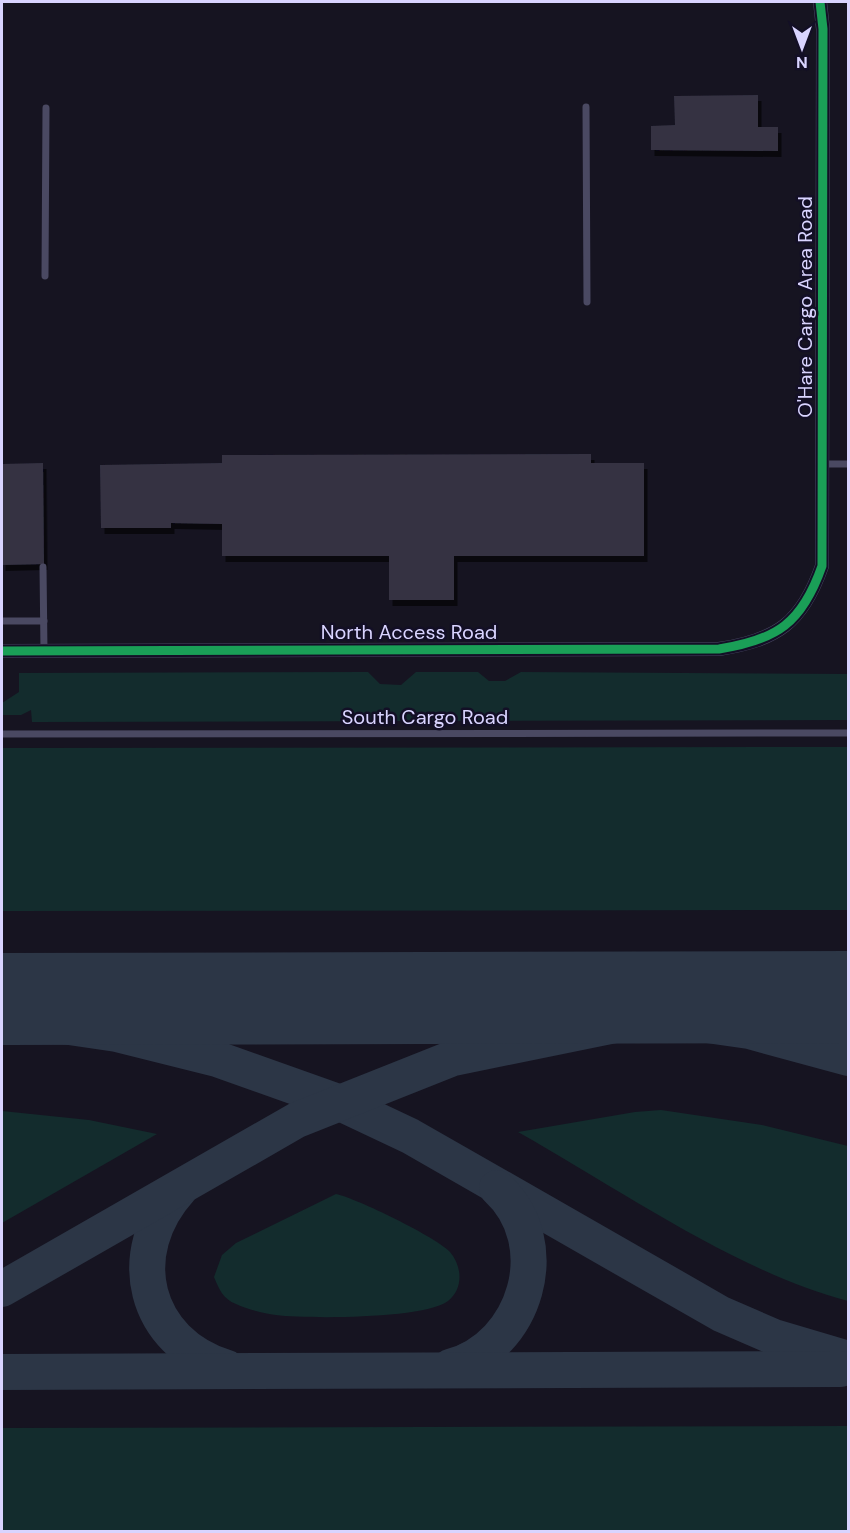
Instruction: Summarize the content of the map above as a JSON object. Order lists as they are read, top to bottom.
{
  "streets": {
    "street": ["O'Hare Cargo Area Road", "North Access Road"],
    "lane": ["South Cargo Road"]
  },
  "crossings": [
    ["O'Hare Cargo Area Road", "North Access Road"]
  ],
  "north": "bottom"
}
